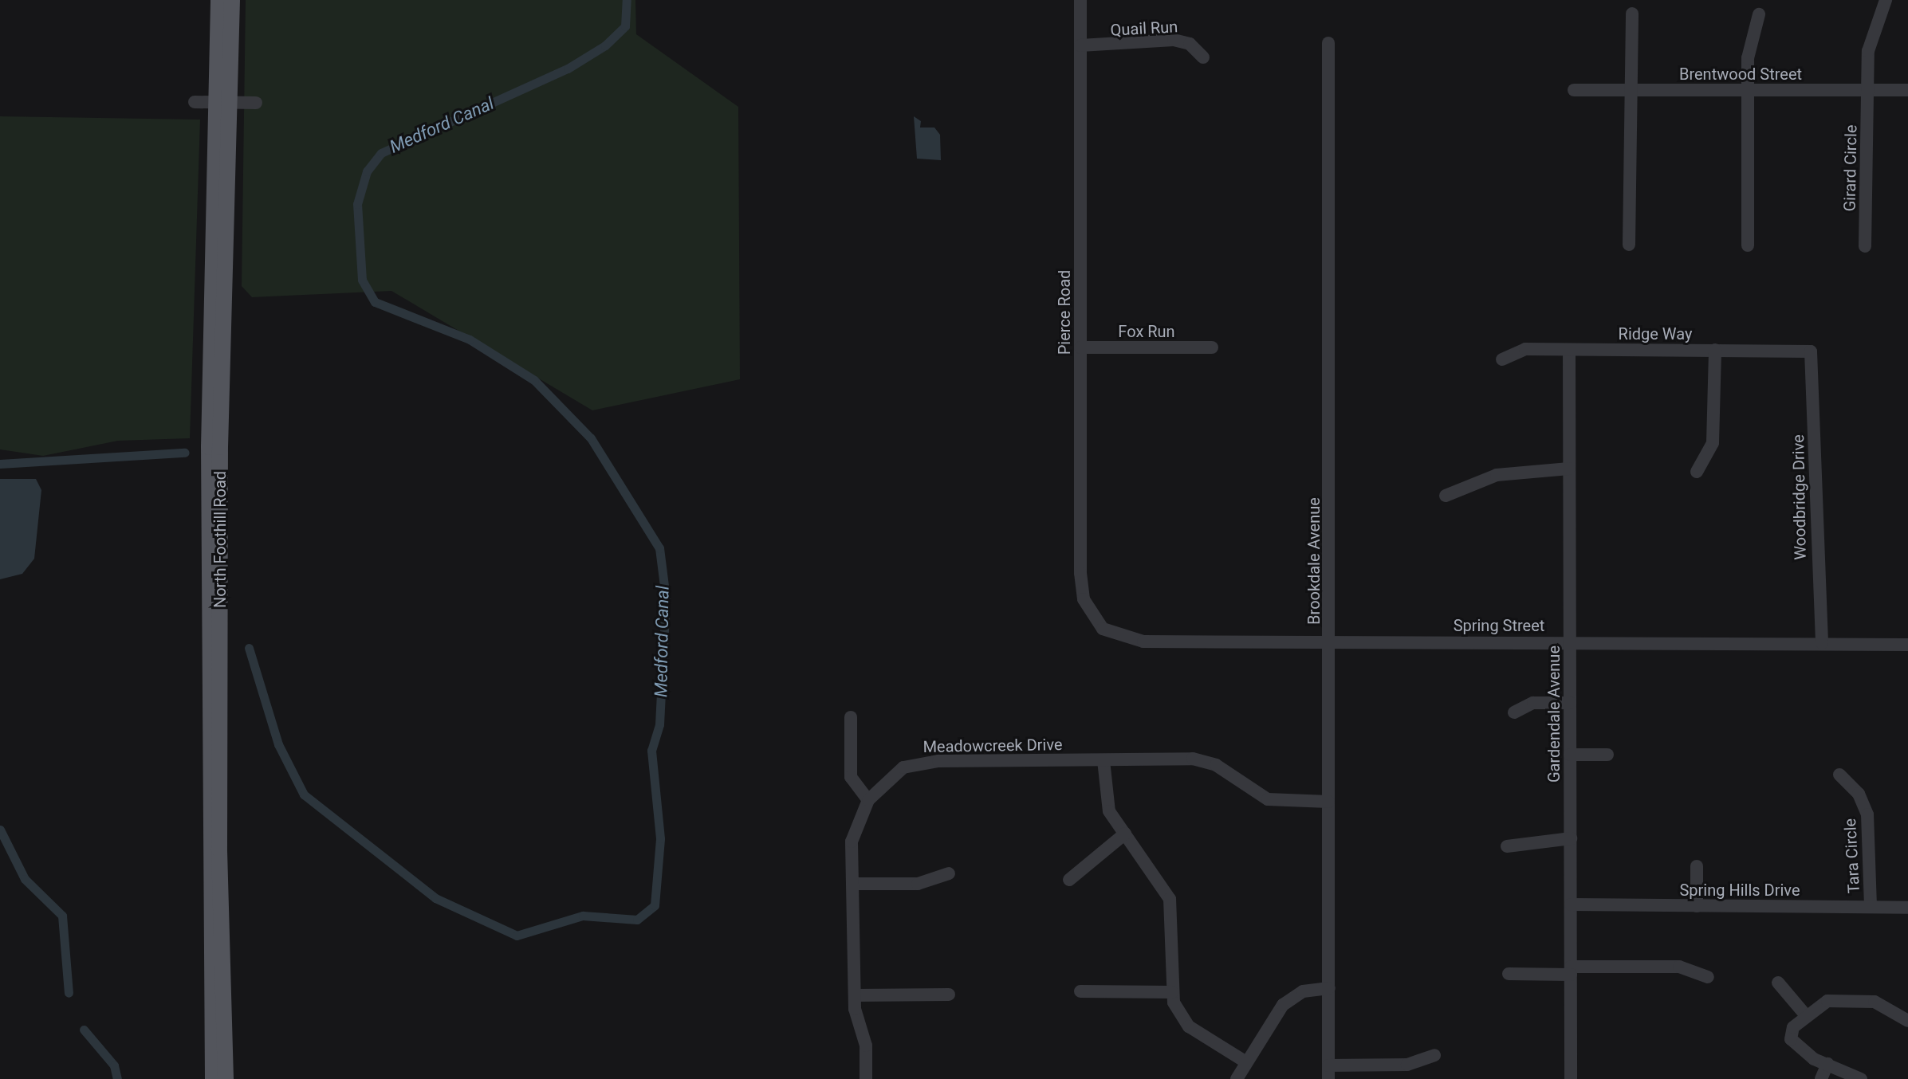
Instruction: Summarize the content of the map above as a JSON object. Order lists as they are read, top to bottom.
{
  "streets": {
    "main road": ["North Foothill Road"],
    "street": [
      "Quail Run",
      "Brentwood Street",
      "Girard Circle",
      "Pierce Road",
      "Fox Run",
      "Ridge Way",
      "Woodbridge Drive",
      "Brookdale Avenue",
      "Spring Street",
      "Gardendale Avenue",
      "Meadowcreek Drive",
      "Tara Circle",
      "Spring Hills Drive"
    ]
  },
  "crossings": [
    ["Quail Run", "Pierce Road"],
    ["Brentwood Street", "Girard Circle"],
    ["Pierce Road", "Fox Run"],
    ["Pierce Road", "Spring Street"],
    ["Ridge Way", "Woodbridge Drive"],
    ["Ridge Way", "Gardendale Avenue"],
    ["Woodbridge Drive", "Spring Street"],
    ["Brookdale Avenue", "Spring Street"],
    ["Brookdale Avenue", "Meadowcreek Drive"],
    ["Spring Street", "Gardendale Avenue"],
    ["Gardendale Avenue", "Spring Hills Drive"],
    ["Tara Circle", "Spring Hills Drive"]
  ],
  "water": ["Medford Canal"]
}
